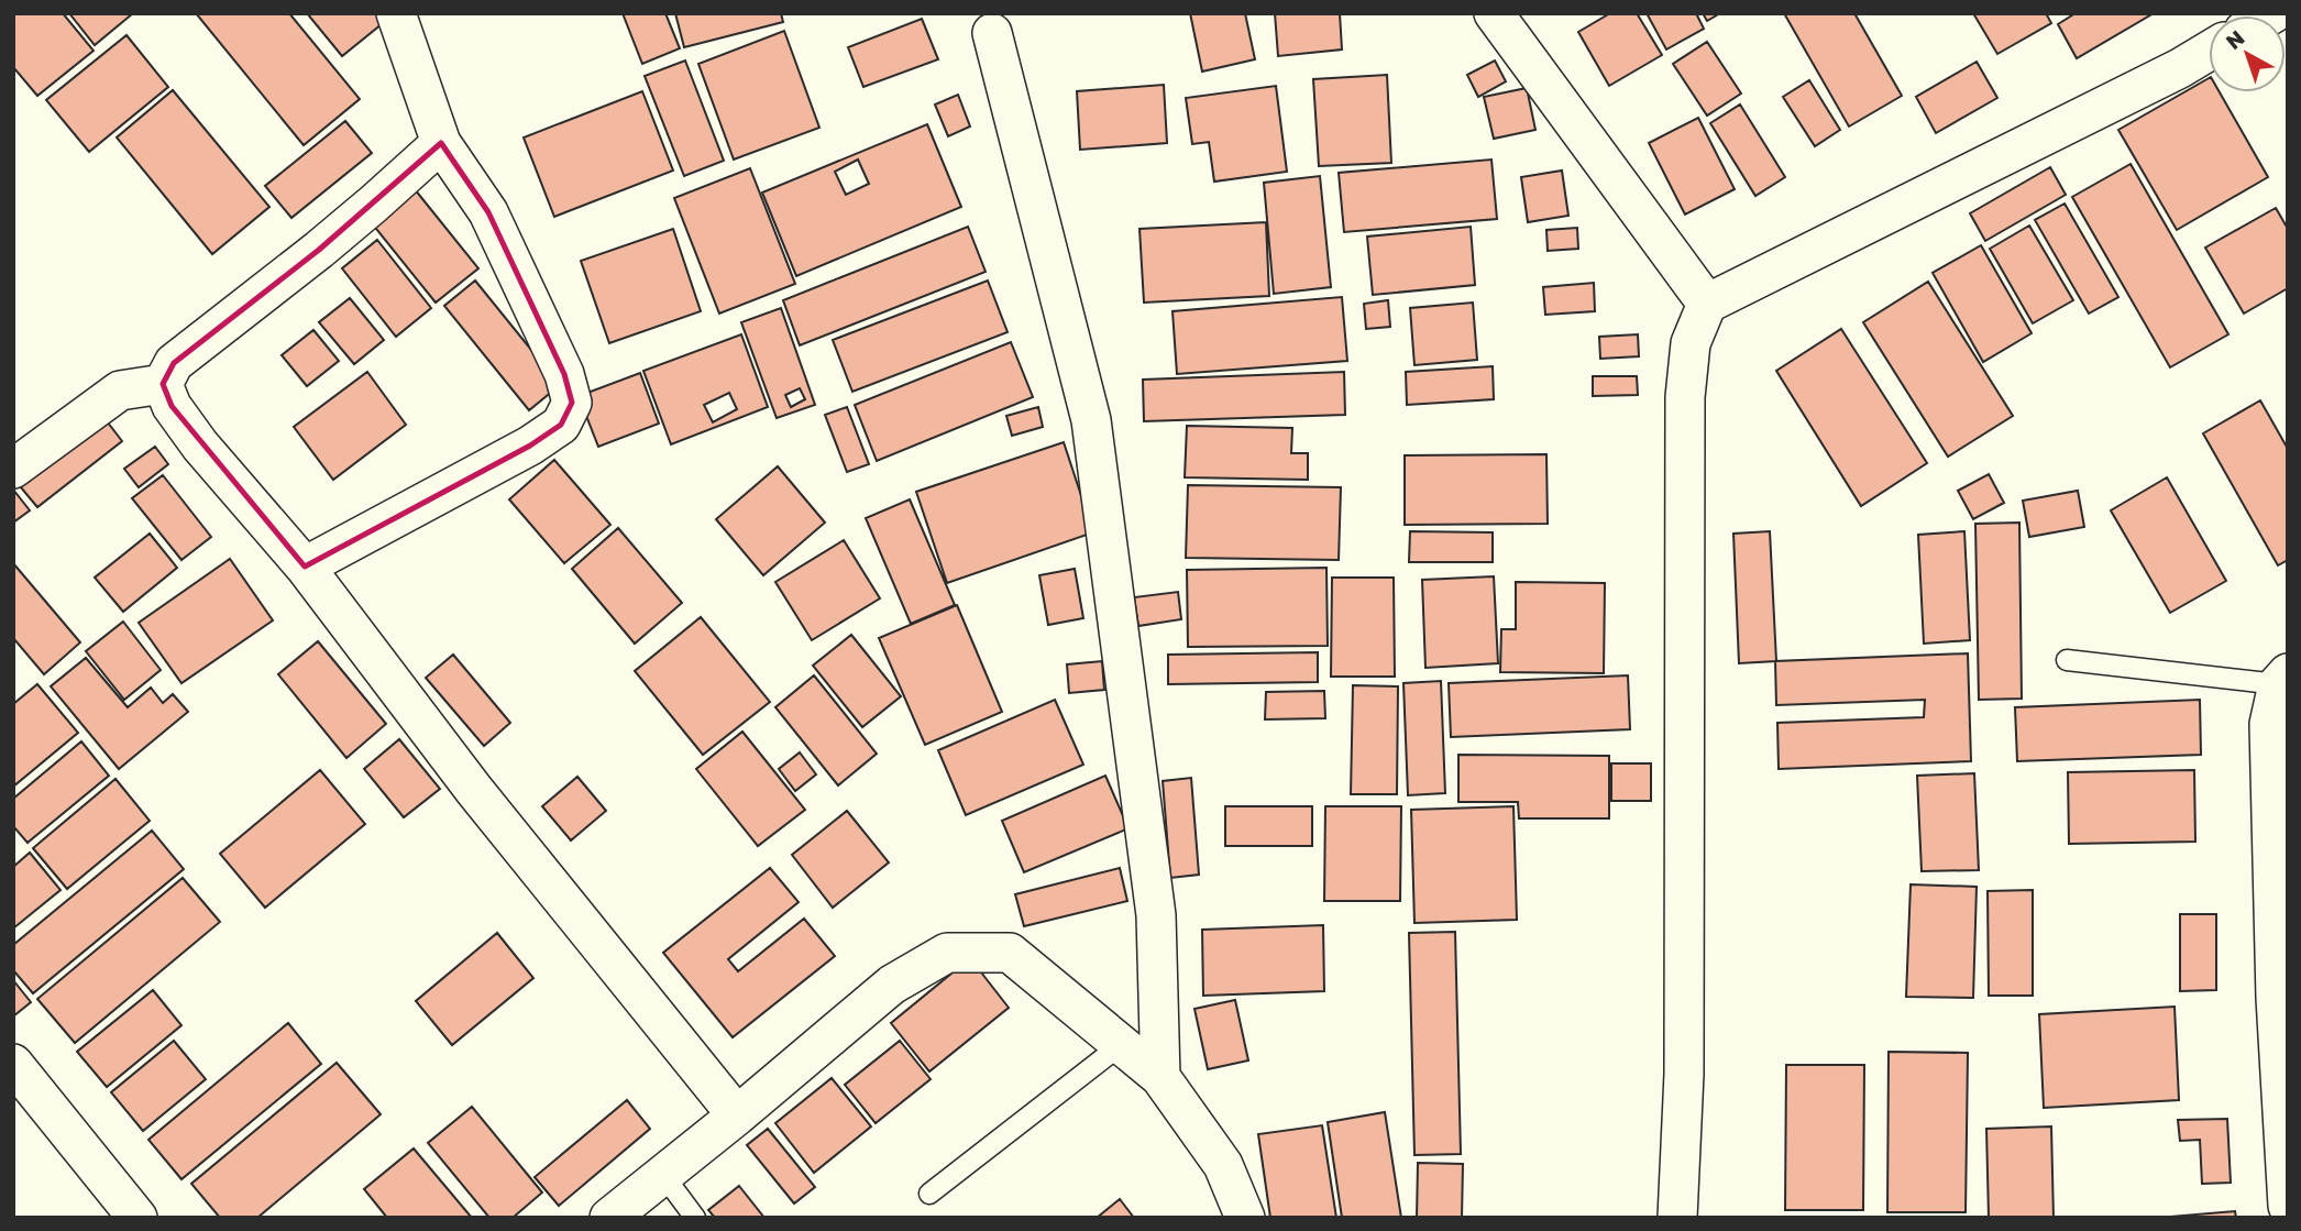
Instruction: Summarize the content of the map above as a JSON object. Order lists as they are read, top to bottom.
{
  "north": "top left"
}
